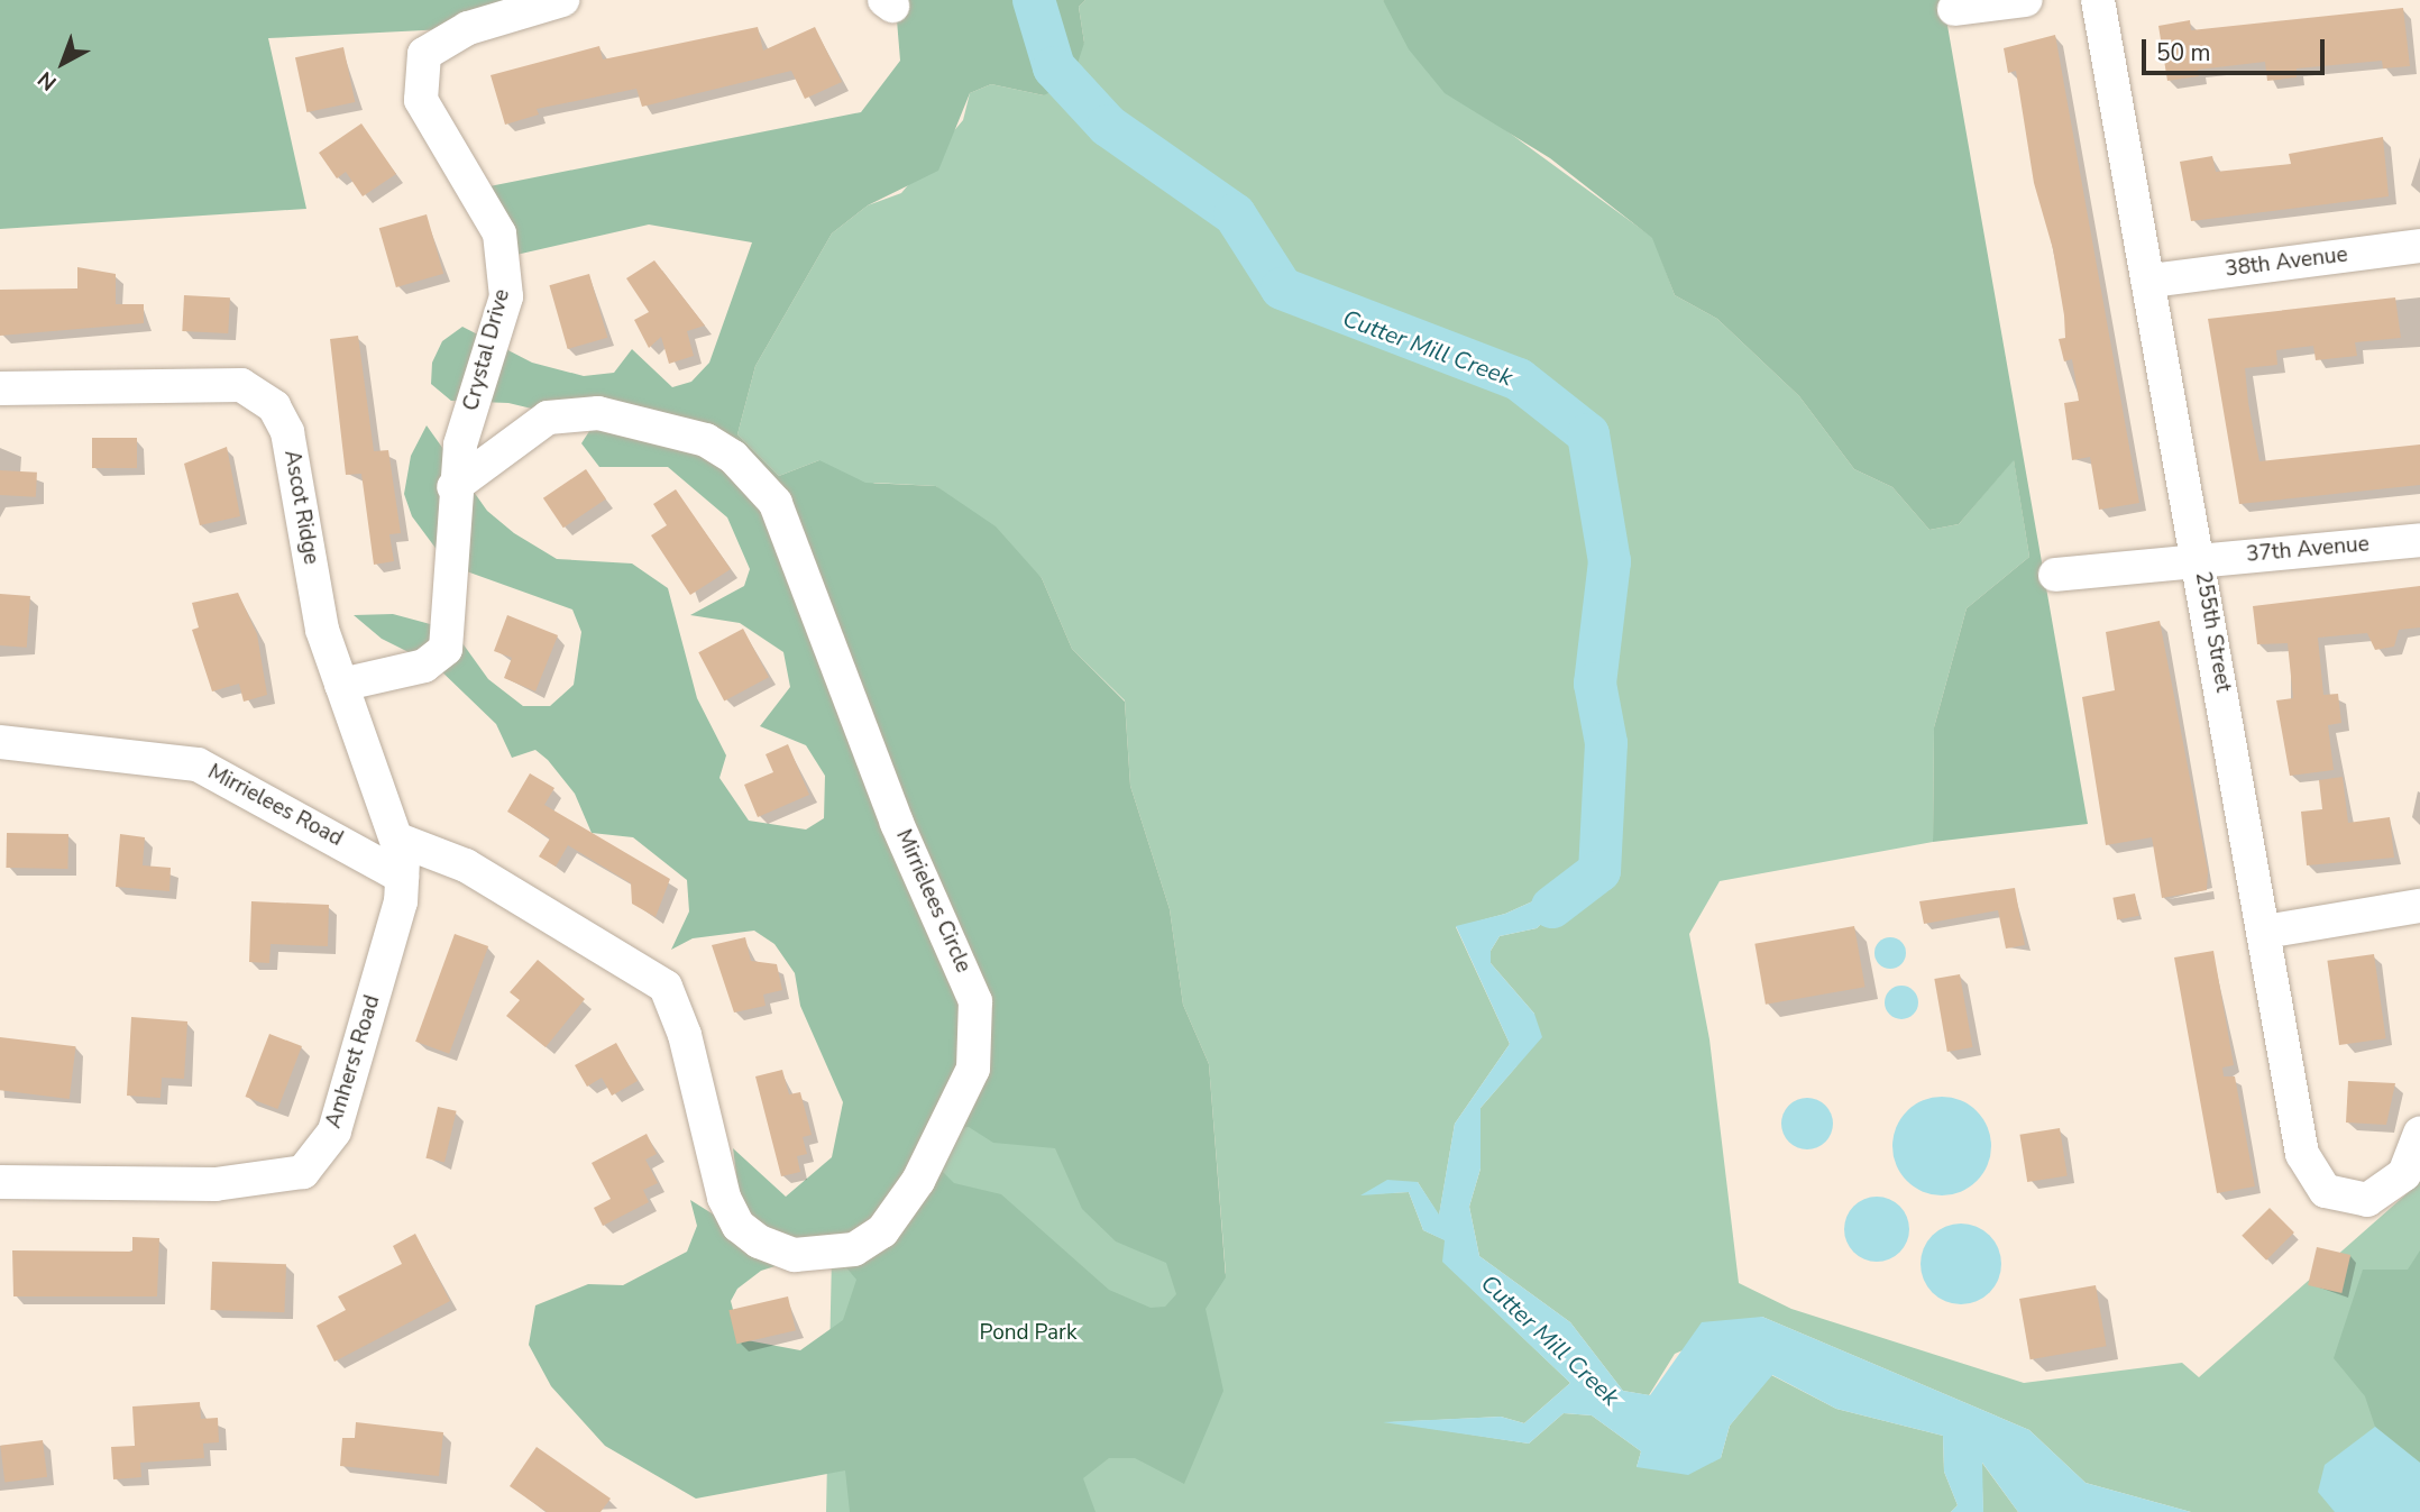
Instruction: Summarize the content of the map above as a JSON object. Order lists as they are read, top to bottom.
{
  "streets": {
    "street": [
      "38th Avenue",
      "Crystal Drive",
      "Ascot Ridge",
      "37th Avenue",
      "255th Street",
      "Mirrielees Road",
      "Mirrielees Circle",
      "Amherst Road"
    ]
  },
  "crossings": [
    ["38th Avenue", "255th Street"],
    ["Crystal Drive", "Mirrielees Circle"],
    ["Ascot Ridge", "Mirrielees Road"],
    ["Ascot Ridge", "Mirrielees Circle"],
    ["Ascot Ridge", "Amherst Road"],
    ["37th Avenue", "255th Street"],
    ["Mirrielees Road", "Amherst Road"]
  ],
  "water": ["Cutter Mill Creek"],
  "parks": ["Pond Park"],
  "scale_bar": "50 m",
  "north": "bottom left"
}
